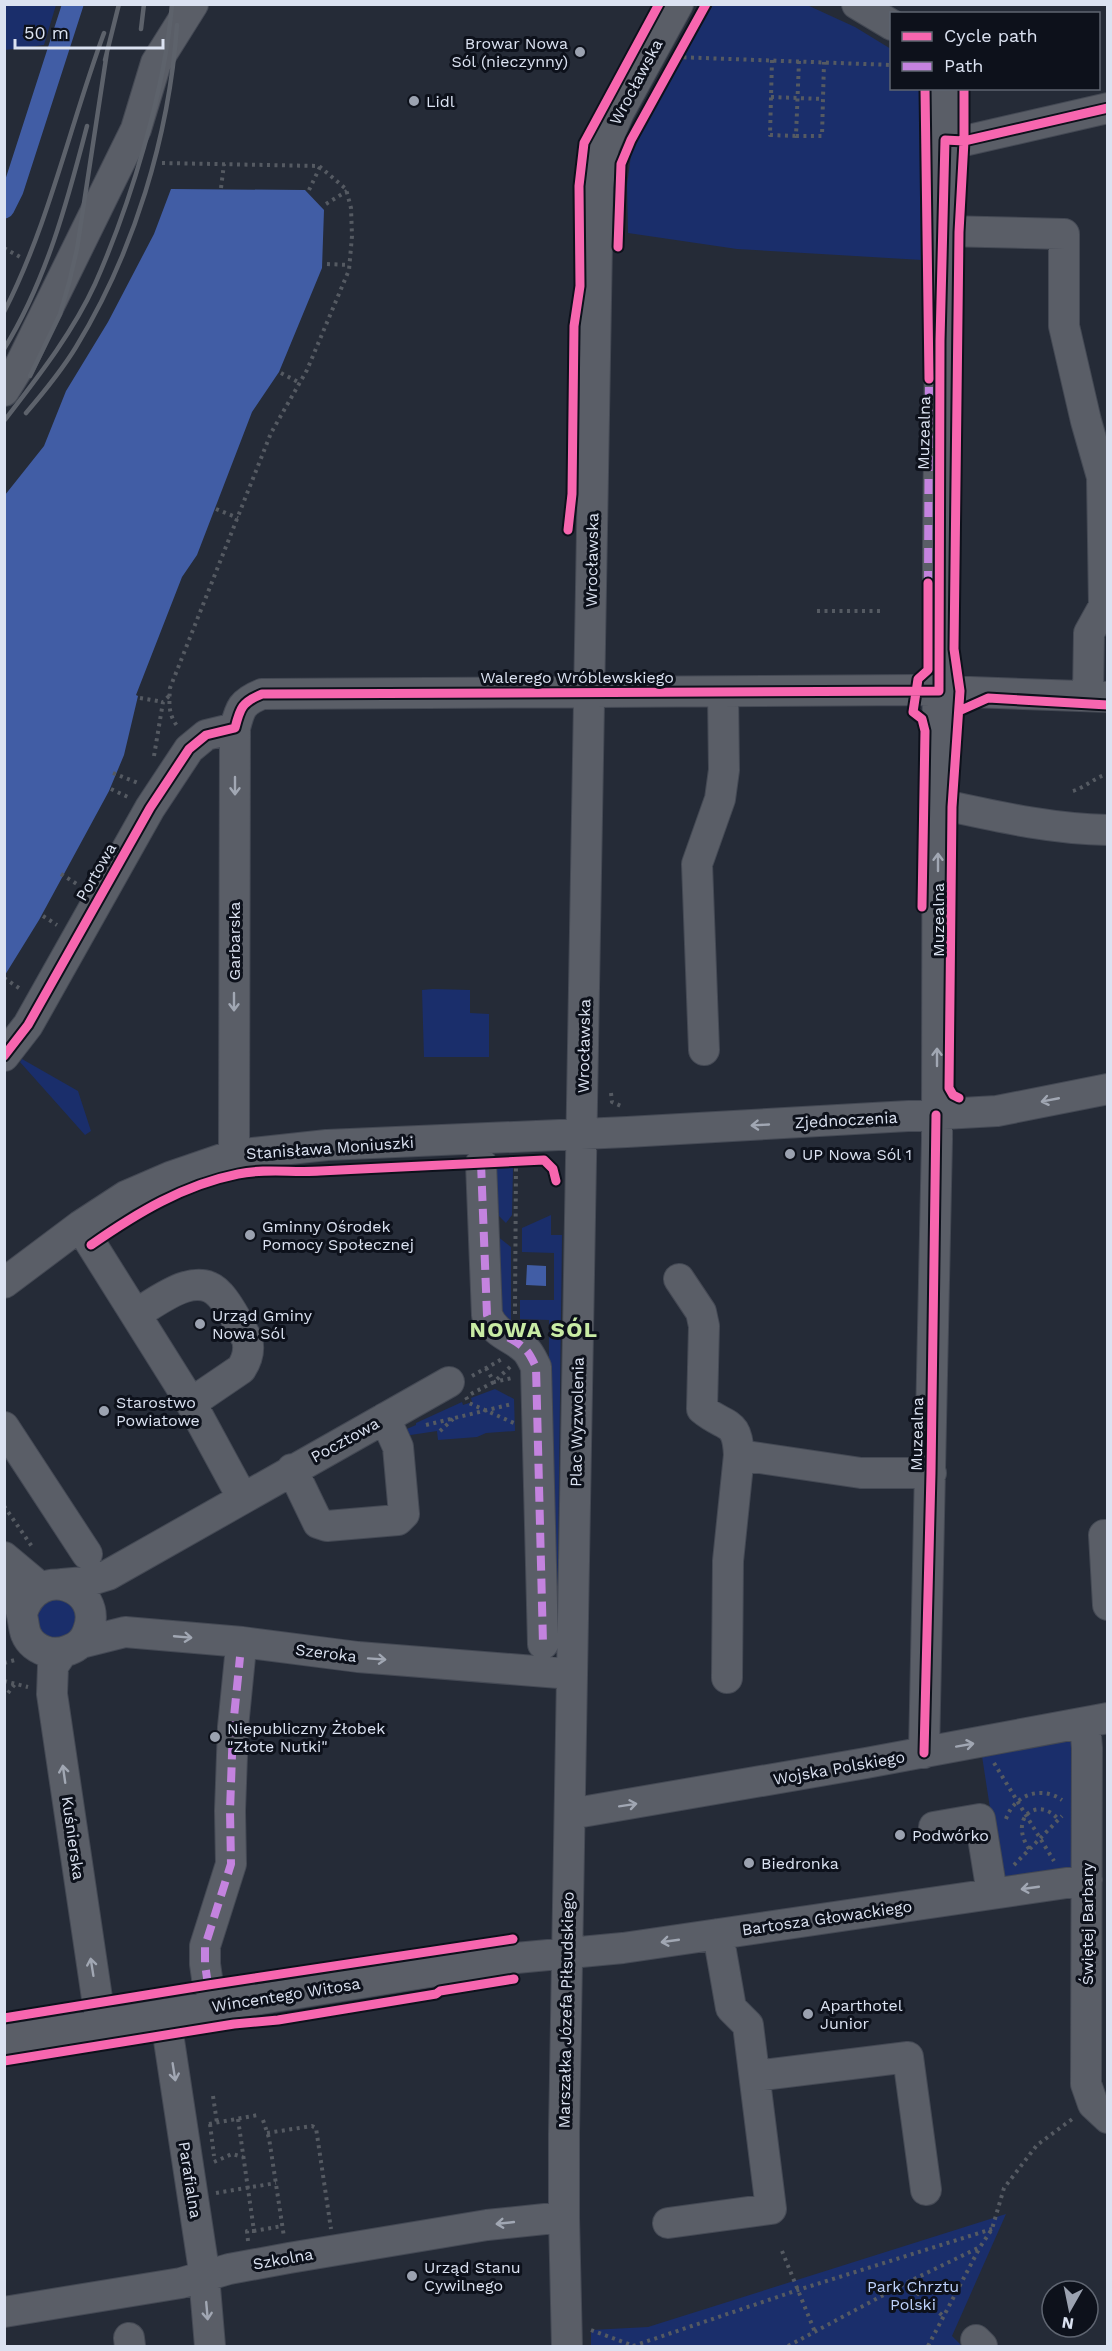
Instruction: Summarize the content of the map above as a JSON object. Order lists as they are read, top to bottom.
{
  "streets": {
    "street": [
      "Wrocławska",
      "Muzealna",
      "Walerego Wróblewskiego",
      "Portowa",
      "Garbarska",
      "Zjednoczenia",
      "Stanisława Moniuszki",
      "Plac Wyzwolenia",
      "Pocztowa",
      "Szeroka",
      "Wojska Polskiego",
      "Kuśnierska",
      "Bartosza Głowackiego",
      "Świętej Barbary",
      "Wincentego Witosa",
      "Marszałka Józefa Piłsudskiego",
      "Parafialna",
      "Szkolna"
    ]
  },
  "crossings": [
    ["Wrocławska", "Walerego Wróblewskiego"],
    ["Wrocławska", "Zjednoczenia"],
    ["Wrocławska", "Stanisława Moniuszki"],
    ["Wrocławska", "Plac Wyzwolenia"],
    ["Muzealna", "Walerego Wróblewskiego"],
    ["Muzealna", "Zjednoczenia"],
    ["Muzealna", "Wojska Polskiego"],
    ["Walerego Wróblewskiego", "Portowa"],
    ["Walerego Wróblewskiego", "Garbarska"],
    ["Portowa", "Garbarska"],
    ["Garbarska", "Stanisława Moniuszki"],
    ["Zjednoczenia", "Stanisława Moniuszki"],
    ["Zjednoczenia", "Plac Wyzwolenia"],
    ["Stanisława Moniuszki", "Plac Wyzwolenia"],
    ["Plac Wyzwolenia", "Szeroka"],
    ["Plac Wyzwolenia", "Marszałka Józefa Piłsudskiego"],
    ["Pocztowa", "Szeroka"],
    ["Pocztowa", "Kuśnierska"],
    ["Szeroka", "Kuśnierska"],
    ["Szeroka", "Marszałka Józefa Piłsudskiego"],
    ["Wojska Polskiego", "Świętej Barbary"],
    ["Wojska Polskiego", "Marszałka Józefa Piłsudskiego"],
    ["Kuśnierska", "Wincentego Witosa"],
    ["Bartosza Głowackiego", "Świętej Barbary"],
    ["Bartosza Głowackiego", "Wincentego Witosa"],
    ["Bartosza Głowackiego", "Marszałka Józefa Piłsudskiego"],
    ["Wincentego Witosa", "Marszałka Józefa Piłsudskiego"],
    ["Wincentego Witosa", "Parafialna"],
    ["Marszałka Józefa Piłsudskiego", "Szkolna"],
    ["Parafialna", "Szkolna"]
  ],
  "one_way": [
    "Garbarska",
    "Zjednoczenia",
    "Szeroka",
    "Wojska Polskiego",
    "Bartosza Głowackiego",
    "Parafialna",
    "Szkolna"
  ],
  "districts": ["NOWA SÓL"],
  "parks": ["Park Chrztu Polski"],
  "places": [
    "Browar Nowa Sól (nieczynny)",
    "Lidl",
    "UP Nowa Sól 1",
    "Gminny Ośrodek Pomocy Społecznej",
    "Urząd Gminy Nowa Sól",
    "Starostwo Powiatowe",
    "Niepubliczny Żłobek \"Złote Nutki\"",
    "Podwórko",
    "Biedronka",
    "Aparthotel Junior",
    "Urząd Stanu Cywilnego"
  ],
  "legend": ["Cycle path", "Path"],
  "scale_bar": "50 m",
  "north": "bottom"
}
